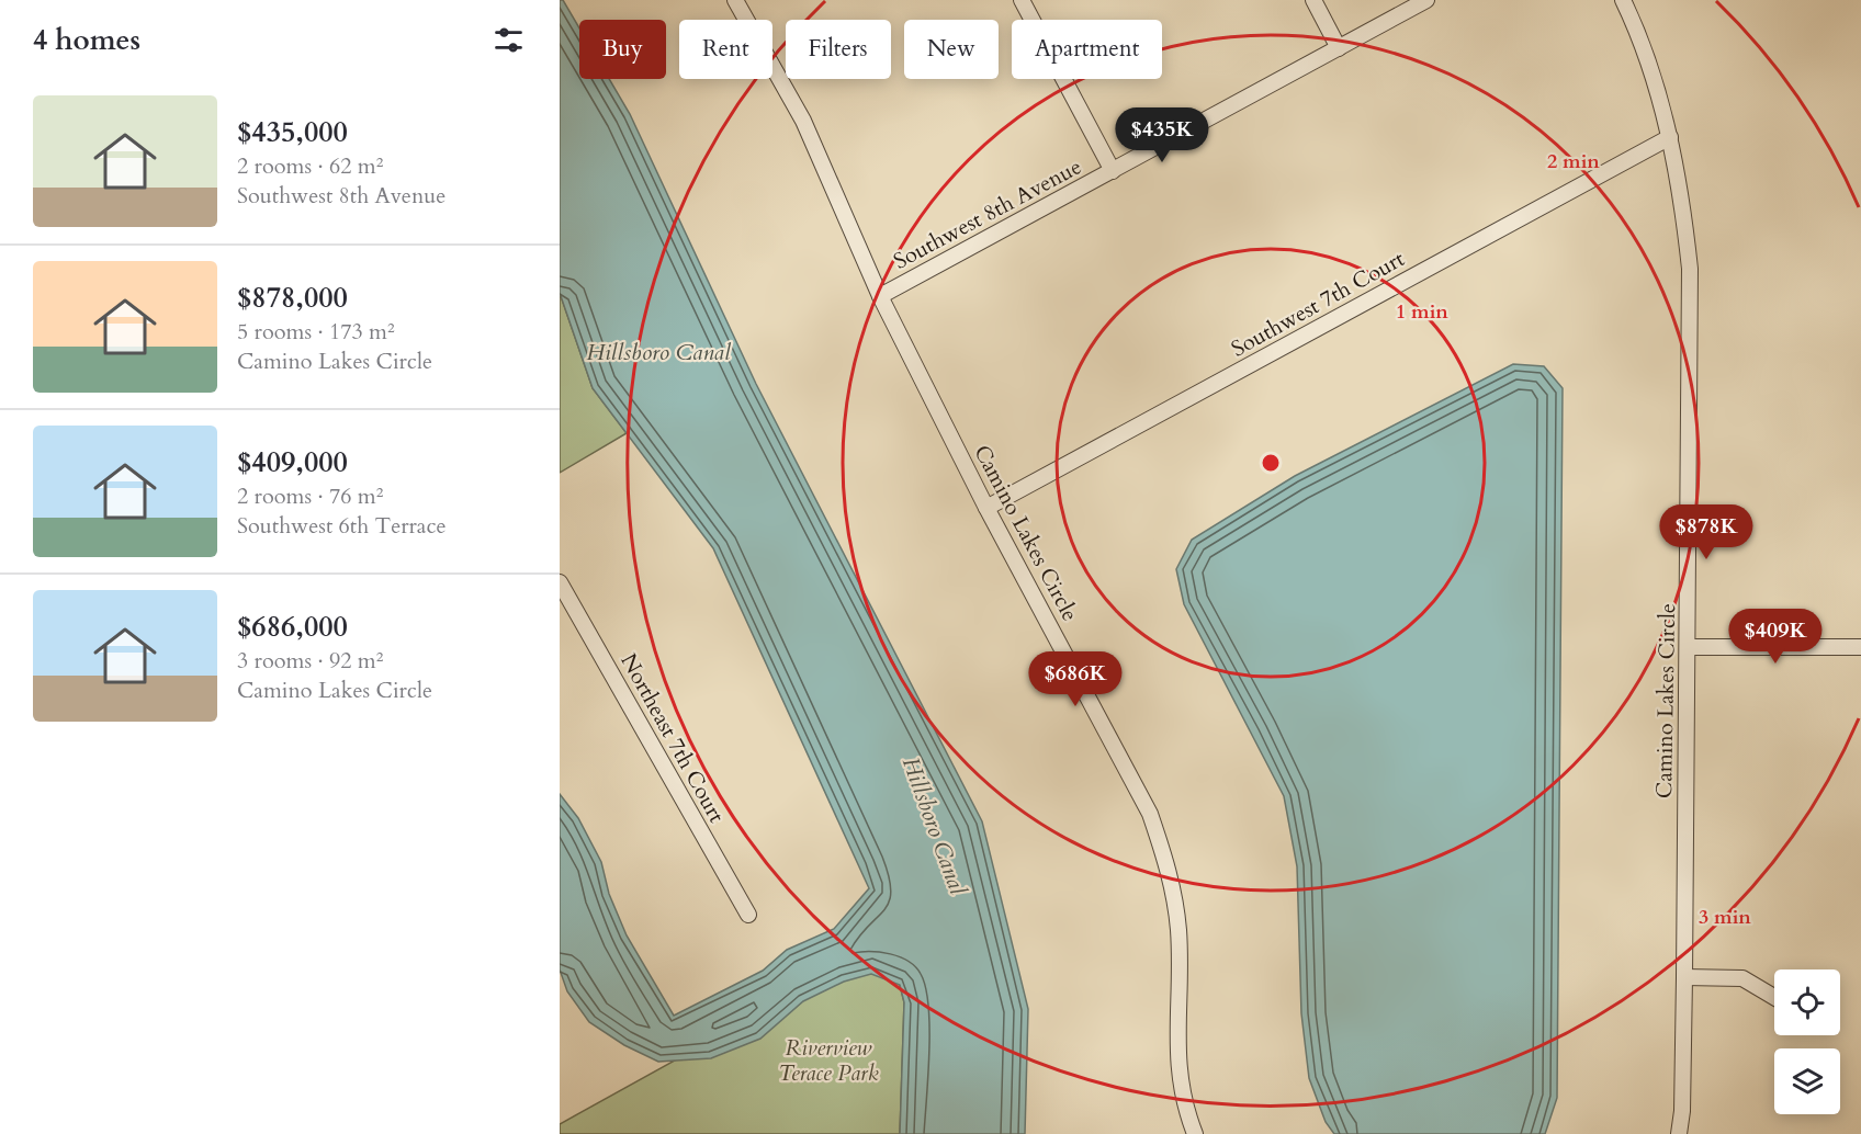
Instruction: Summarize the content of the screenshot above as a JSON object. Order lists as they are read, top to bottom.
{
  "streets": {
    "street": [
      "Southwest 8th Avenue",
      "Southwest 7th Court",
      "Camino Lakes Circle",
      "Northeast 7th Court"
    ]
  },
  "crossings": [
    ["Southwest 8th Avenue", "Camino Lakes Circle"],
    ["Southwest 7th Court", "Camino Lakes Circle"]
  ],
  "water": ["Hillsboro Canal"],
  "parks": ["Riverview Terace Park"],
  "page": {
    "heading": "4 homes",
    "chip": [
      "Buy",
      "Rent",
      "Filters",
      "New",
      "Apartment"
    ],
    "list": [
      {
        "name": "$435,000",
        "note": "2 rooms · 62 m² · Southwest 8th Avenue"
      },
      {
        "name": "$878,000",
        "note": "5 rooms · 173 m² · Camino Lakes Circle"
      },
      {
        "name": "$409,000",
        "note": "2 rooms · 76 m² · Southwest 6th Terrace"
      },
      {
        "name": "$686,000",
        "note": "3 rooms · 92 m² · Camino Lakes Circle"
      }
    ],
    "price": [
      "$435K",
      "$878K",
      "$409K",
      "$686K"
    ]
  },
  "rings": ["2 min", "1 min", "3 min"]
}
